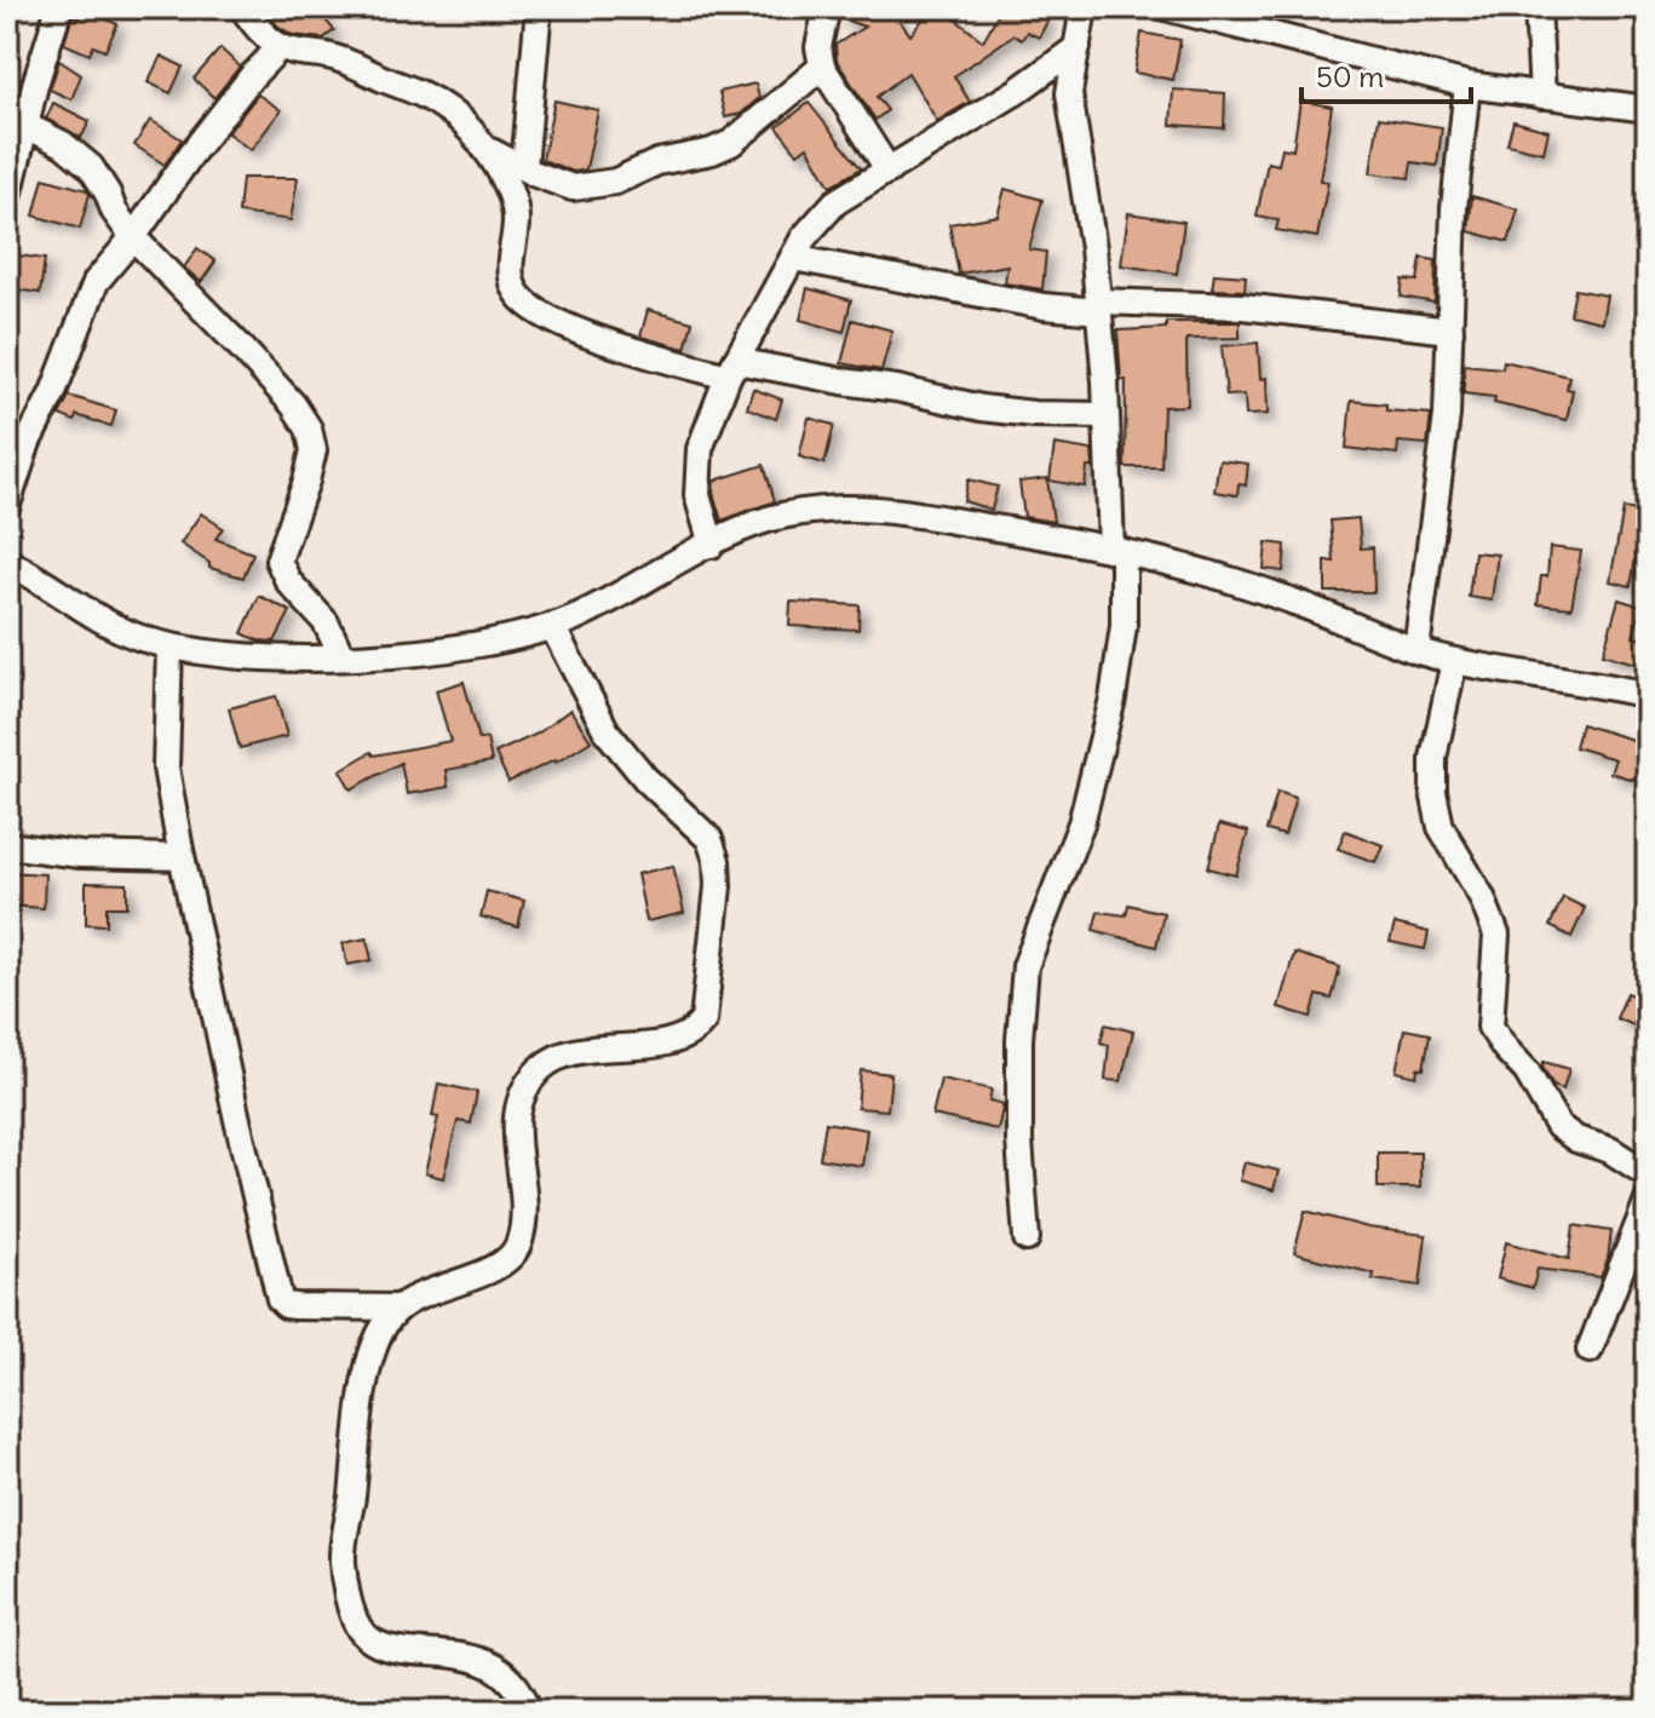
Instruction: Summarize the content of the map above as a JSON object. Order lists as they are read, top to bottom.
{
  "scale_bar": "50 m"
}
